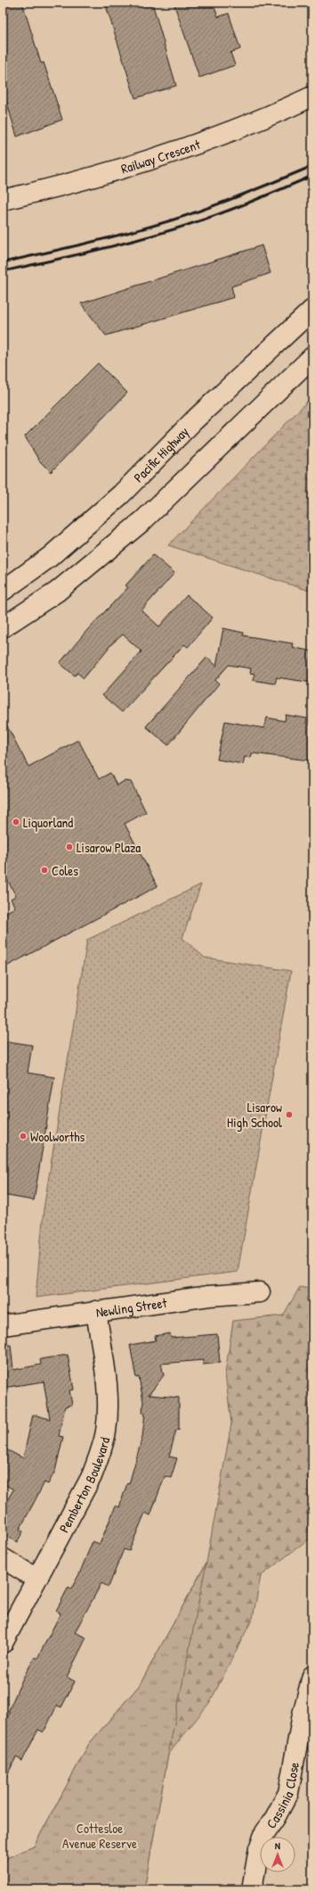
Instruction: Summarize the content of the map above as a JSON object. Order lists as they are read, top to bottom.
{
  "streets": {
    "main road": [
      "Railway Crescent",
      "Pacific Highway",
      "Newling Street",
      "Pemberton Boulevard",
      "Cassinia Close"
    ]
  },
  "crossings": [
    ["Newling Street", "Pemberton Boulevard"]
  ],
  "parks": ["Cottesloe Avenue Reserve"],
  "places": [
    "Liquorland",
    "Lisarow Plaza",
    "Coles",
    "Lisarow High School",
    "Woolworths"
  ],
  "north": "top"
}
